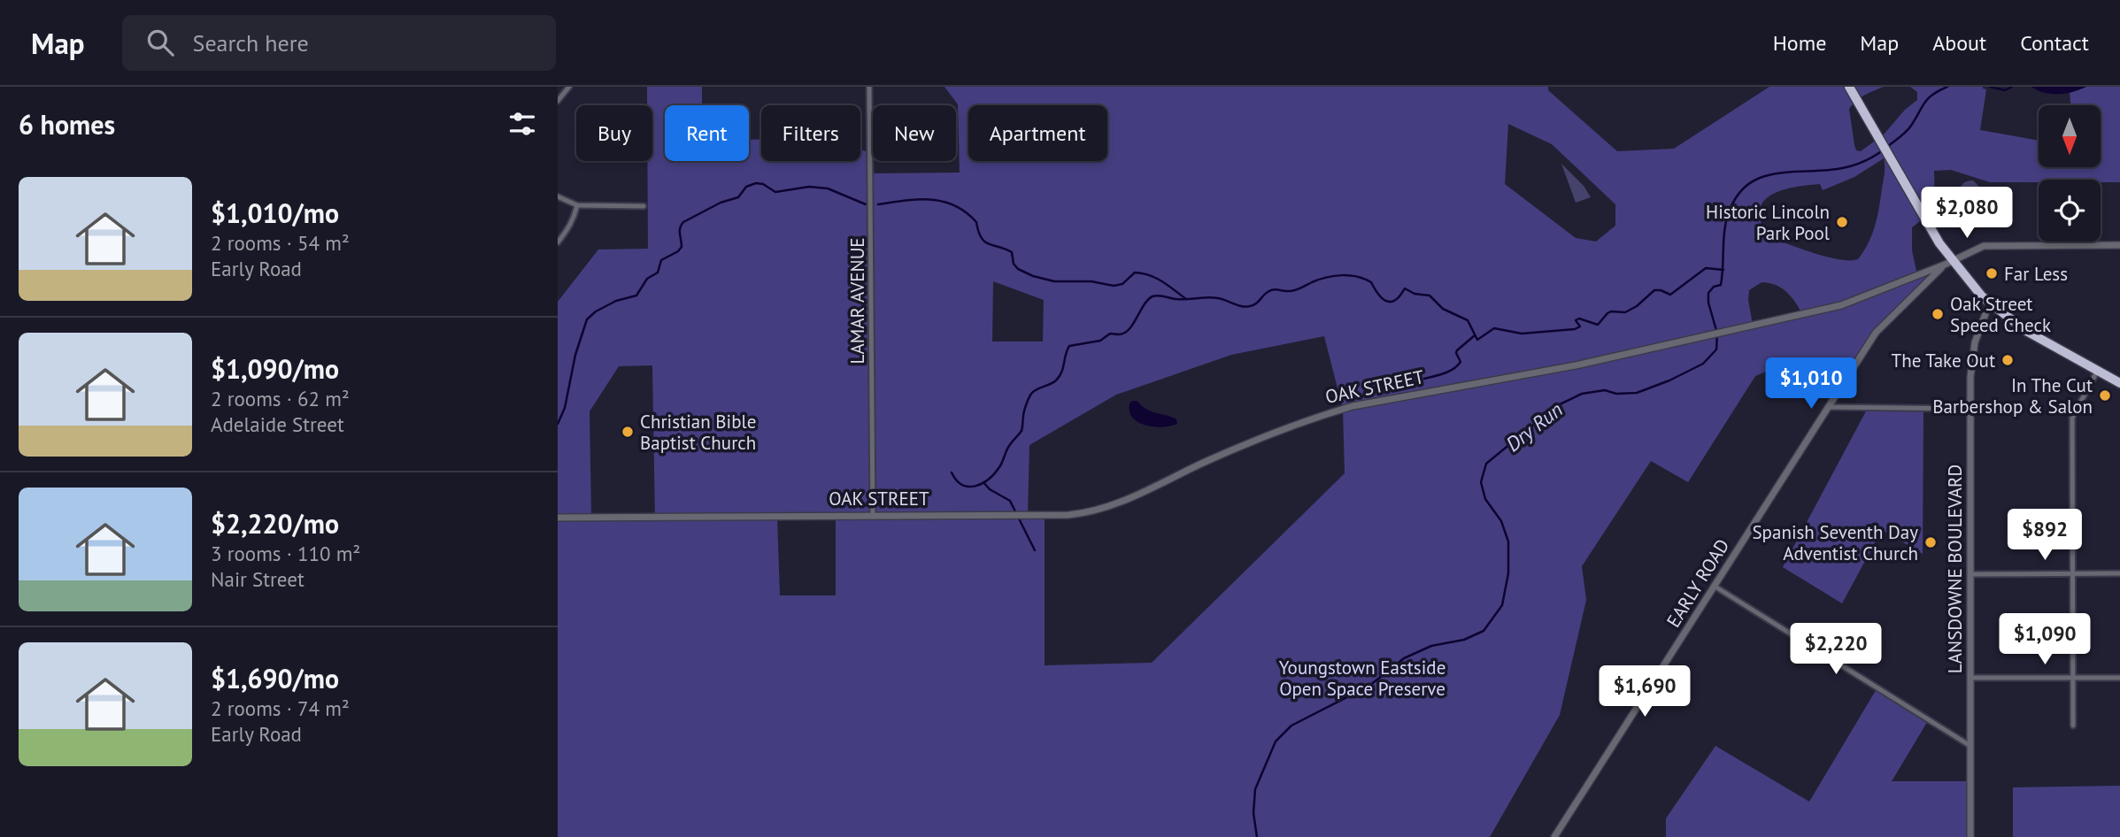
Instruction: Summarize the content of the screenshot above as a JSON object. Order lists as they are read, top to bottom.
{
  "streets": {
    "street": [
      "LAMAR AVENUE",
      "OAK STREET",
      "LANSDOWNE BOULEVARD",
      "EARLY ROAD"
    ]
  },
  "crossings": [
    ["LAMAR AVENUE", "OAK STREET"],
    ["OAK STREET", "EARLY ROAD"]
  ],
  "water": ["Dry Run"],
  "parks": ["Youngstown Eastside Open Space Preserve"],
  "places": [
    "Historic Lincoln Park Pool",
    "Far Less",
    "Oak Street Speed Check",
    "The Take Out",
    "In The Cut Barbershop & Salon",
    "Christian Bible Baptist Church",
    "Spanish Seventh Day Adventist Church"
  ],
  "north": "bottom",
  "page": {
    "header": "Map",
    "search": "Search here",
    "nav": [
      "Home",
      "Map",
      "About",
      "Contact"
    ],
    "heading": "6 homes",
    "chip": [
      "Buy",
      "Rent",
      "Filters",
      "New",
      "Apartment"
    ],
    "list": [
      {
        "name": "$1,010/mo",
        "note": "2 rooms · 54 m² · Early Road"
      },
      {
        "name": "$1,090/mo",
        "note": "2 rooms · 62 m² · Adelaide Street"
      },
      {
        "name": "$2,220/mo",
        "note": "3 rooms · 110 m² · Nair Street"
      },
      {
        "name": "$1,690/mo",
        "note": "2 rooms · 74 m² · Early Road"
      }
    ],
    "price": [
      "$2,080",
      "$1,010",
      "$892",
      "$1,090",
      "$2,220",
      "$1,690"
    ]
  }
}
